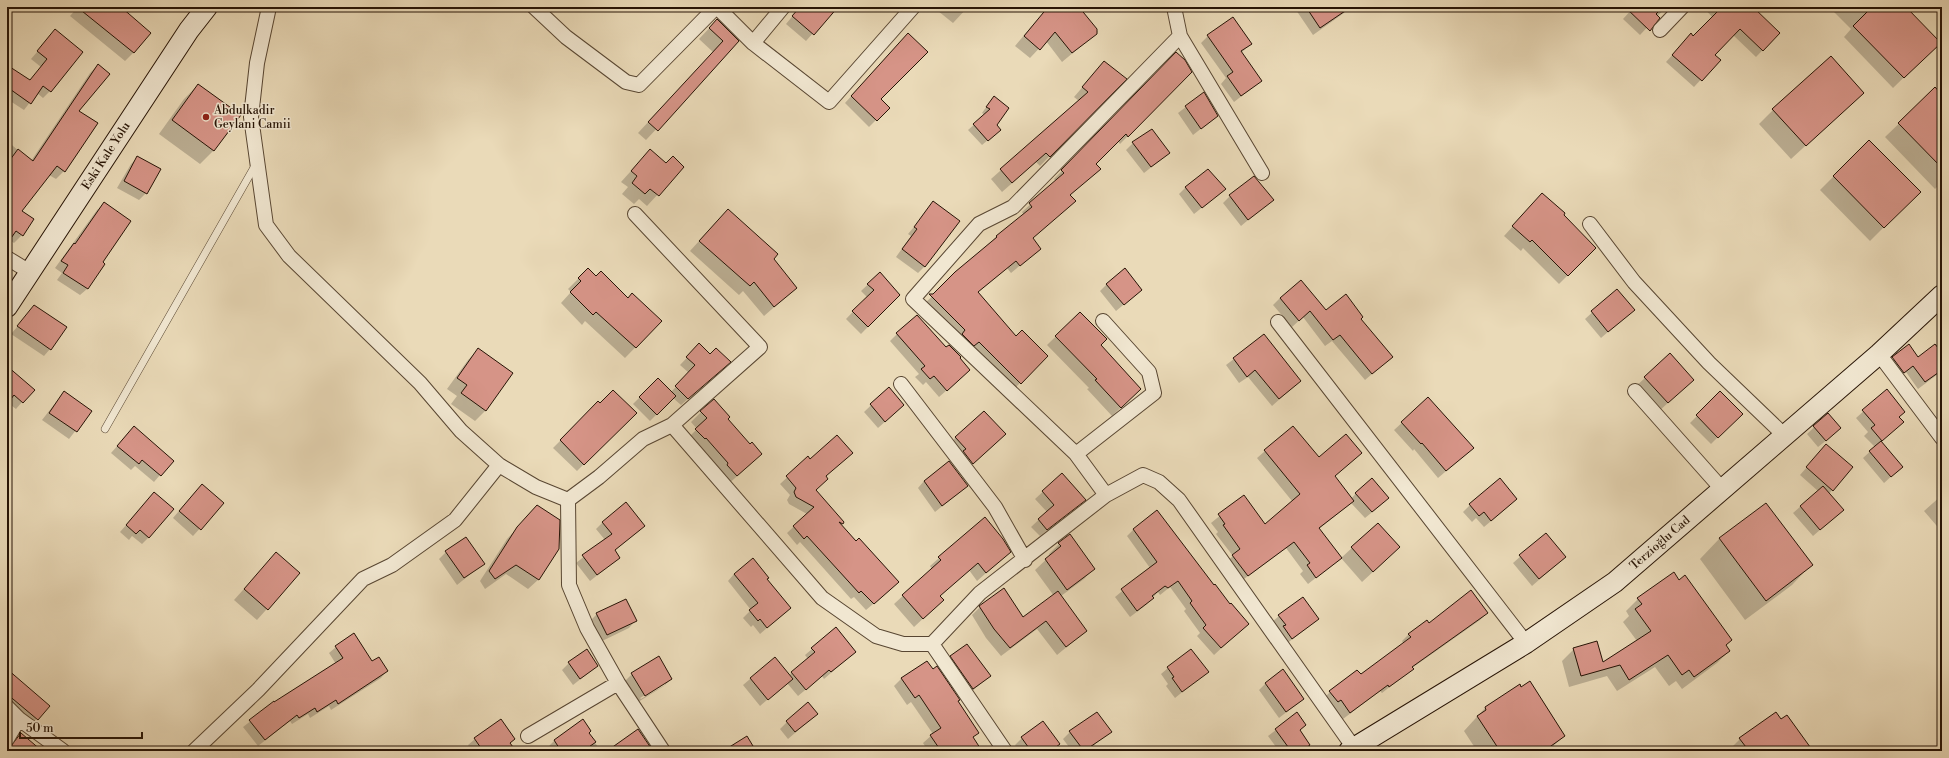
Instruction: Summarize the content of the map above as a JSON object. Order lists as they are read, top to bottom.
{
  "streets": {
    "street": ["Eski Kale Yolu", "Terzioğlu Cad"]
  },
  "places": ["Abdulkadir Geylani Camii"],
  "scale_bar": "50 m"
}
